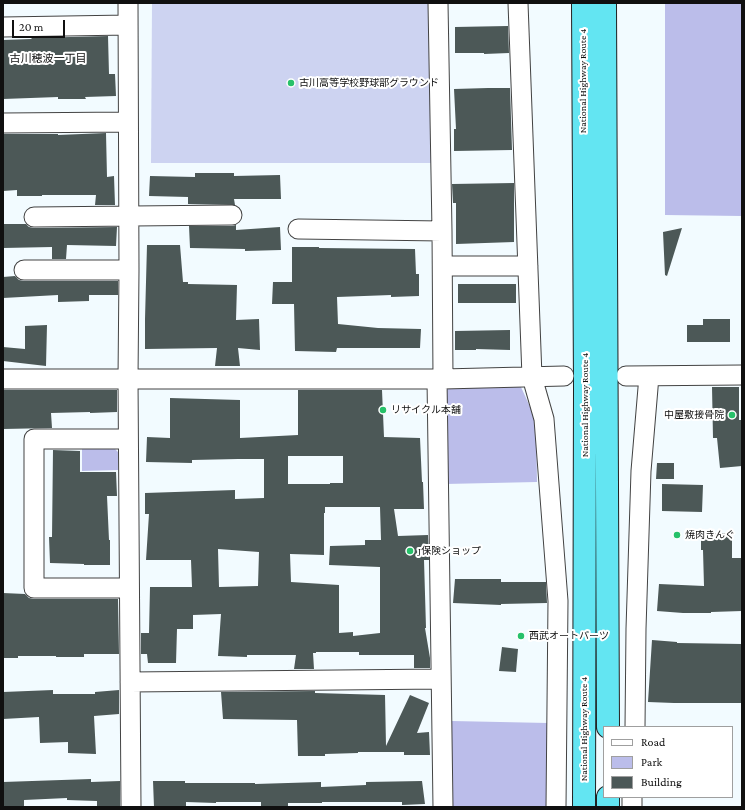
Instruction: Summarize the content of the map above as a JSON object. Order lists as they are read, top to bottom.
{
  "streets": {
    "highway": ["National Highway Route 4"]
  },
  "districts": ["古川穂波一丁目"],
  "places": [
    "古川高等学校野球部グラウンド",
    "リサイクル本舗",
    "中屋敷接骨院",
    "焼肉きんぐ",
    "J保険ショップ",
    "西武オートパーツ"
  ],
  "legend": ["Road", "Park", "Building"],
  "scale_bar": "20 m"
}
